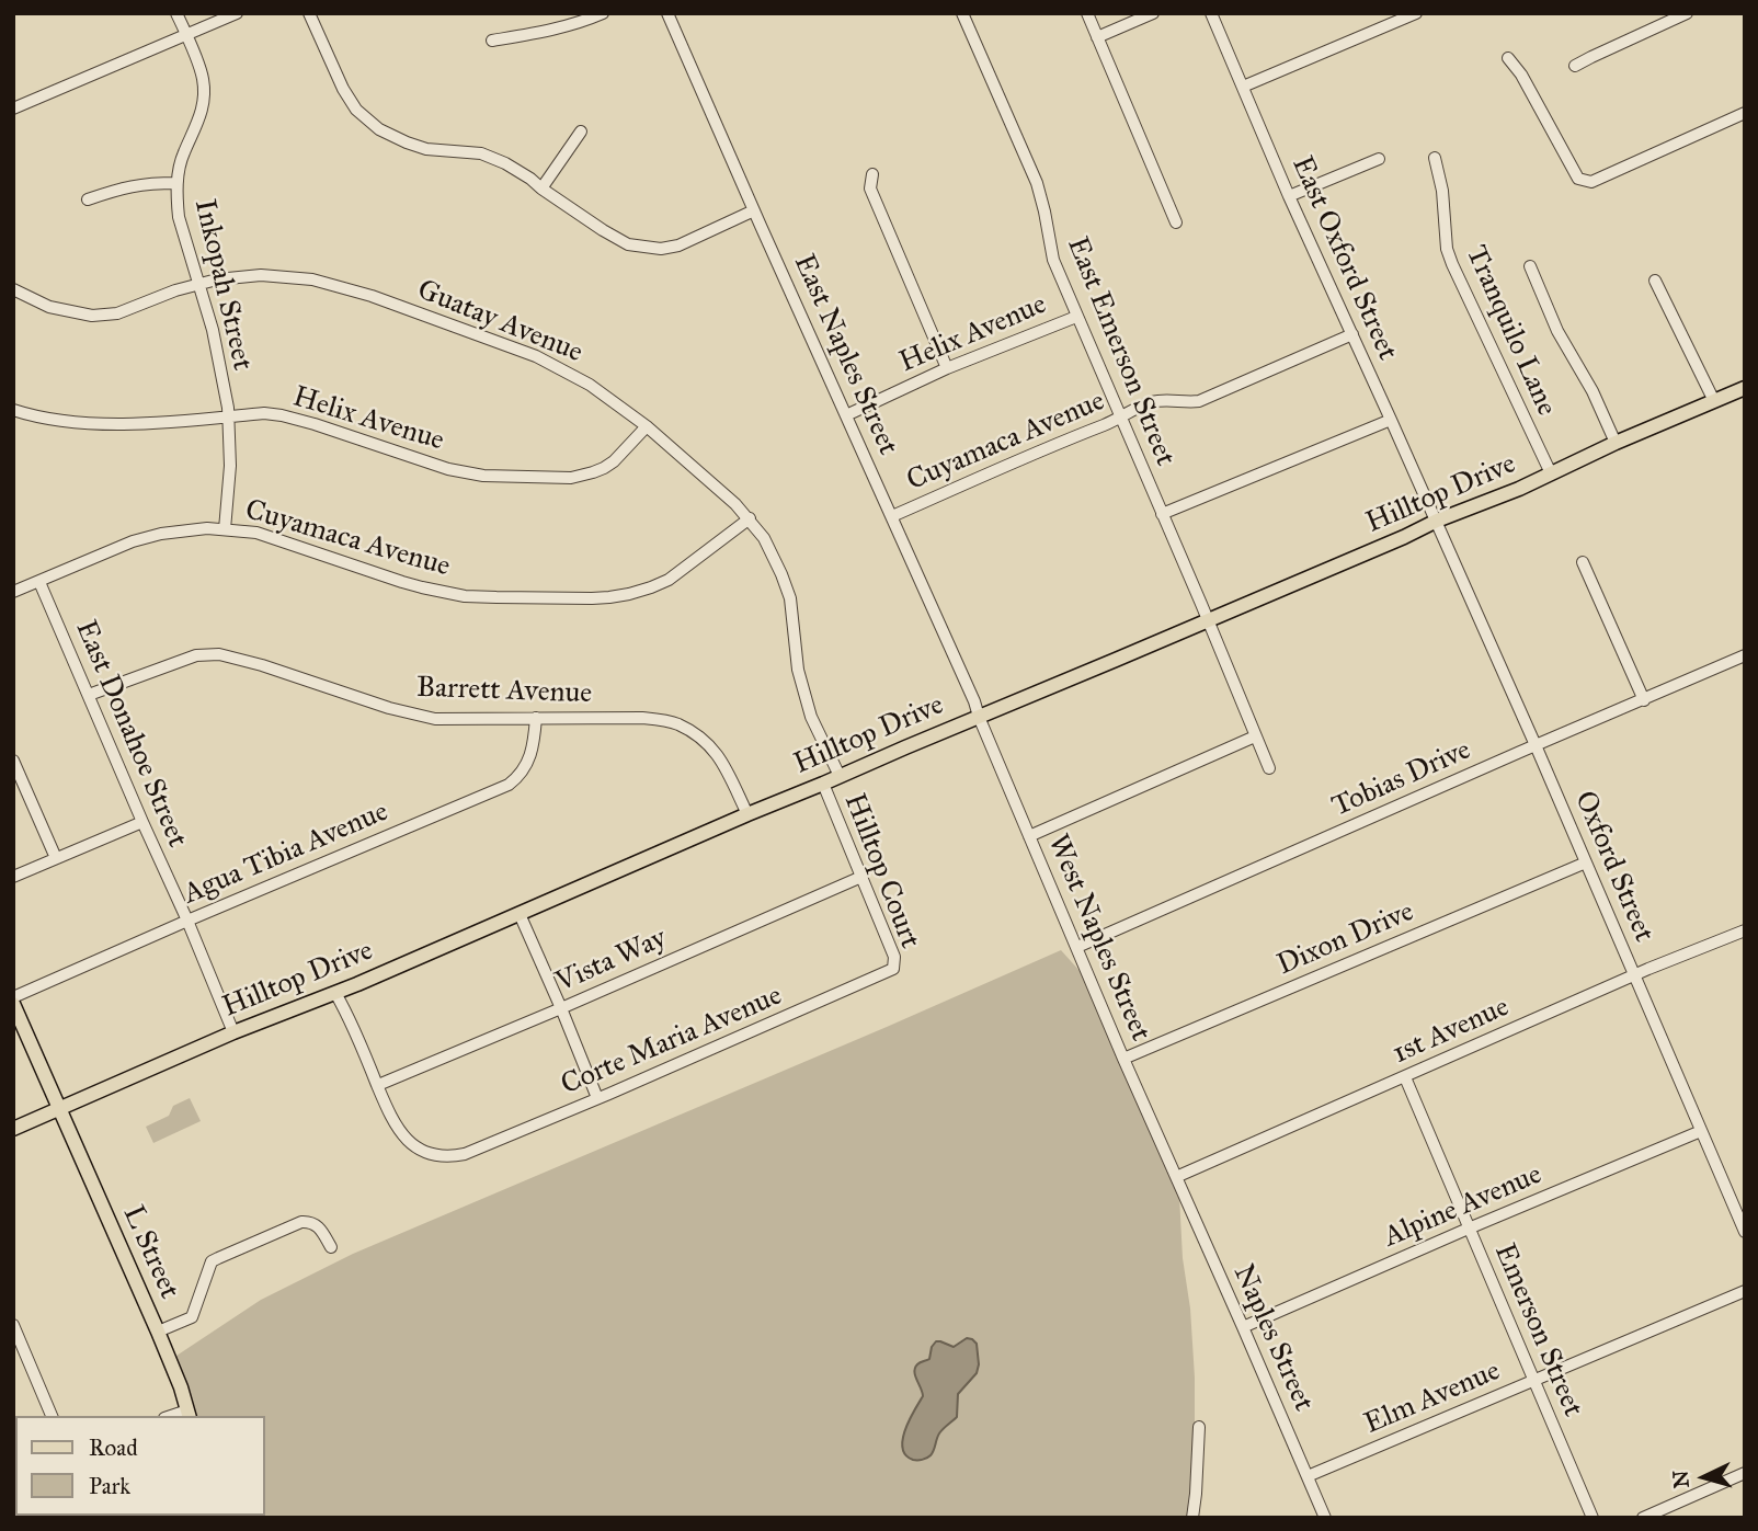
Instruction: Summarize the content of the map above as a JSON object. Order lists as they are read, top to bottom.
{
  "streets": {
    "main road": ["Hilltop Drive", "L Street"],
    "street": [
      "East Oxford Street",
      "Inkopah Street",
      "Guatay Avenue",
      "Tranquilo Lane",
      "Helix Avenue",
      "East Emerson Street",
      "East Naples Street",
      "Cuyamaca Avenue",
      "Barrett Avenue",
      "East Donahoe Street",
      "Tobias Drive",
      "Agua Tibia Avenue",
      "Oxford Street",
      "Hilltop Court",
      "West Naples Street",
      "Dixon Drive",
      "Vista Way",
      "1st Avenue",
      "Corte Maria Avenue",
      "Alpine Avenue",
      "Emerson Street",
      "Naples Street",
      "Elm Avenue"
    ]
  },
  "crossings": [
    ["East Oxford Street", "Cuyamaca Avenue"],
    ["East Oxford Street", "Hilltop Drive"],
    ["East Oxford Street", "Oxford Street"],
    ["Inkopah Street", "Guatay Avenue"],
    ["Inkopah Street", "Helix Avenue"],
    ["Inkopah Street", "Cuyamaca Avenue"],
    ["Guatay Avenue", "Helix Avenue"],
    ["Guatay Avenue", "Cuyamaca Avenue"],
    ["Guatay Avenue", "Hilltop Drive"],
    ["Tranquilo Lane", "Hilltop Drive"],
    ["Helix Avenue", "East Emerson Street"],
    ["Helix Avenue", "East Naples Street"],
    ["East Emerson Street", "Cuyamaca Avenue"],
    ["East Emerson Street", "Hilltop Drive"],
    ["East Naples Street", "Cuyamaca Avenue"],
    ["East Naples Street", "Hilltop Drive"],
    ["East Naples Street", "West Naples Street"],
    ["Cuyamaca Avenue", "East Donahoe Street"],
    ["Hilltop Drive", "Barrett Avenue"],
    ["Hilltop Drive", "East Donahoe Street"],
    ["Hilltop Drive", "Oxford Street"],
    ["Hilltop Drive", "Hilltop Court"],
    ["Hilltop Drive", "West Naples Street"],
    ["Hilltop Drive", "Corte Maria Avenue"],
    ["Hilltop Drive", "L Street"],
    ["Barrett Avenue", "East Donahoe Street"],
    ["Barrett Avenue", "Agua Tibia Avenue"],
    ["East Donahoe Street", "Agua Tibia Avenue"],
    ["Tobias Drive", "Oxford Street"],
    ["Tobias Drive", "West Naples Street"],
    ["Oxford Street", "Dixon Drive"],
    ["Oxford Street", "1st Avenue"],
    ["Oxford Street", "Alpine Avenue"],
    ["Hilltop Court", "Vista Way"],
    ["Hilltop Court", "Corte Maria Avenue"],
    ["West Naples Street", "Dixon Drive"],
    ["West Naples Street", "1st Avenue"],
    ["West Naples Street", "Naples Street"],
    ["Vista Way", "Corte Maria Avenue"],
    ["1st Avenue", "Emerson Street"],
    ["1st Avenue", "Naples Street"],
    ["Alpine Avenue", "Emerson Street"],
    ["Alpine Avenue", "Naples Street"],
    ["Emerson Street", "Elm Avenue"],
    ["Naples Street", "Elm Avenue"]
  ],
  "legend": ["Road", "Park"],
  "north": "left"
}
